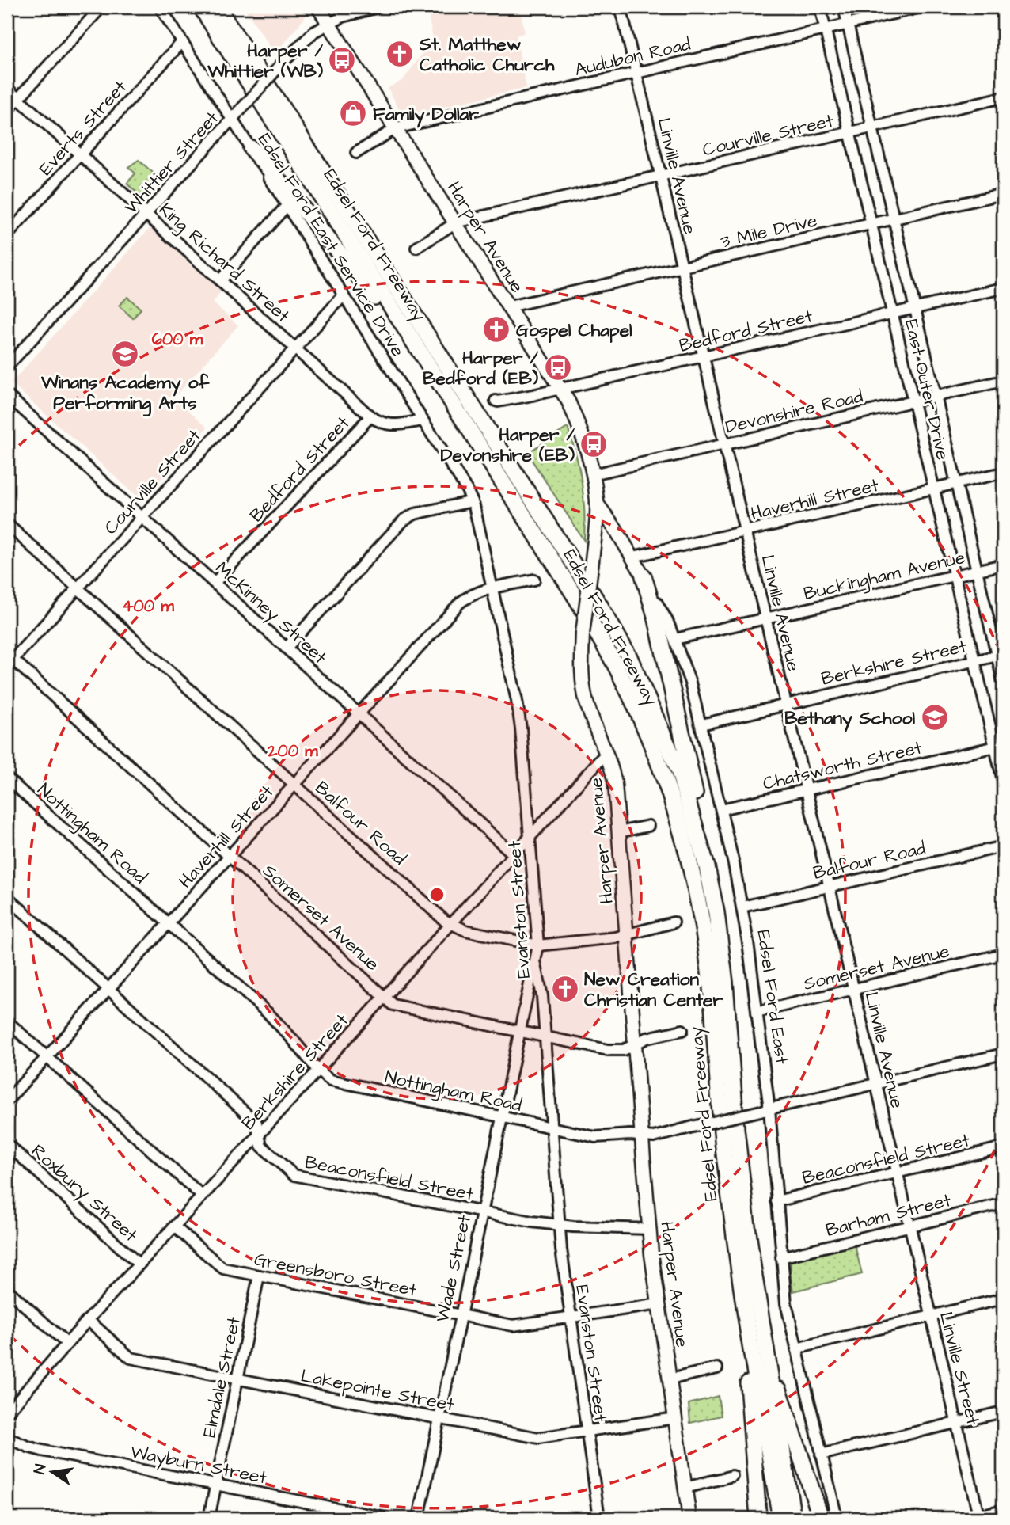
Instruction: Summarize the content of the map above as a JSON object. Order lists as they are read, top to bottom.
{
  "streets": {
    "highway": ["Edsel Ford Freeway"],
    "main road": ["Harper Avenue", "Edsel Ford East"],
    "street": [
      "Audubon Road",
      "Everts Street",
      "Courville Street",
      "Whittier Street",
      "Linville Avenue",
      "3 Mile Drive",
      "Edsel Ford East Service Drive",
      "King Richard Street",
      "Bedford Street",
      "East Outer Drive",
      "Devonshire Road",
      "Haverhill Street",
      "Buckingham Avenue",
      "McKinney Street",
      "Berkshire Street",
      "Chatsworth Street",
      "Balfour Road",
      "Nottingham Road",
      "Evanston Street",
      "Somerset Avenue",
      "Beaconsfield Street",
      "Roxbury Street",
      "Barham Street",
      "Wade Street",
      "Greensboro Street",
      "Linville Street",
      "Elmdale Street",
      "Lakepointe Street",
      "Wayburn Street"
    ]
  },
  "crossings": [
    ["Audubon Road", "Linville Avenue"],
    ["Audubon Road", "Harper Avenue"],
    ["Audubon Road", "East Outer Drive"],
    ["Everts Street", "Edsel Ford East Service Drive"],
    ["Everts Street", "King Richard Street"],
    ["Courville Street", "Linville Avenue"],
    ["Courville Street", "Harper Avenue"],
    ["Courville Street", "Edsel Ford East Service Drive"],
    ["Courville Street", "King Richard Street"],
    ["Courville Street", "East Outer Drive"],
    ["Courville Street", "McKinney Street"],
    ["Courville Street", "Balfour Road"],
    ["Courville Street", "Somerset Avenue"],
    ["Whittier Street", "Harper Avenue"],
    ["Whittier Street", "Edsel Ford East Service Drive"],
    ["Whittier Street", "King Richard Street"],
    ["Linville Avenue", "3 Mile Drive"],
    ["Linville Avenue", "Bedford Street"],
    ["Linville Avenue", "Devonshire Road"],
    ["Linville Avenue", "Haverhill Street"],
    ["Linville Avenue", "Buckingham Avenue"],
    ["Linville Avenue", "Berkshire Street"],
    ["Linville Avenue", "Chatsworth Street"],
    ["Linville Avenue", "Balfour Road"],
    ["Linville Avenue", "Nottingham Road"],
    ["Linville Avenue", "Somerset Avenue"],
    ["Linville Avenue", "Beaconsfield Street"],
    ["Linville Avenue", "Barham Street"],
    ["Linville Avenue", "Linville Street"],
    ["3 Mile Drive", "Harper Avenue"],
    ["3 Mile Drive", "East Outer Drive"],
    ["Harper Avenue", "Bedford Street"],
    ["Harper Avenue", "Devonshire Road"],
    ["Harper Avenue", "Berkshire Street"],
    ["Harper Avenue", "Balfour Road"],
    ["Harper Avenue", "Nottingham Road"],
    ["Harper Avenue", "Somerset Avenue"],
    ["Harper Avenue", "Edsel Ford East"],
    ["Harper Avenue", "Beaconsfield Street"],
    ["Harper Avenue", "Greensboro Street"],
    ["Harper Avenue", "Lakepointe Street"],
    ["Edsel Ford East Service Drive", "Bedford Street"],
    ["Edsel Ford East Service Drive", "Evanston Street"],
    ["King Richard Street", "Bedford Street"],
    ["Bedford Street", "East Outer Drive"],
    ["Bedford Street", "McKinney Street"],
    ["East Outer Drive", "Devonshire Road"],
    ["East Outer Drive", "Haverhill Street"],
    ["East Outer Drive", "Buckingham Avenue"],
    ["East Outer Drive", "Berkshire Street"],
    ["East Outer Drive", "Chatsworth Street"],
    ["Haverhill Street", "McKinney Street"],
    ["Haverhill Street", "Balfour Road"],
    ["Haverhill Street", "Nottingham Road"],
    ["Haverhill Street", "Evanston Street"],
    ["Haverhill Street", "Somerset Avenue"],
    ["Haverhill Street", "Edsel Ford East"],
    ["Haverhill Street", "Beaconsfield Street"],
    ["Buckingham Avenue", "Edsel Ford East"],
    ["McKinney Street", "Berkshire Street"],
    ["Berkshire Street", "Balfour Road"],
    ["Berkshire Street", "Nottingham Road"],
    ["Berkshire Street", "Evanston Street"],
    ["Berkshire Street", "Somerset Avenue"],
    ["Berkshire Street", "Edsel Ford East"],
    ["Berkshire Street", "Beaconsfield Street"],
    ["Berkshire Street", "Roxbury Street"],
    ["Berkshire Street", "Greensboro Street"],
    ["Berkshire Street", "Lakepointe Street"],
    ["Chatsworth Street", "Edsel Ford East"],
    ["Balfour Road", "Evanston Street"],
    ["Balfour Road", "Edsel Ford East"],
    ["Nottingham Road", "Evanston Street"],
    ["Nottingham Road", "Edsel Ford East"],
    ["Nottingham Road", "Wade Street"],
    ["Evanston Street", "Somerset Avenue"],
    ["Evanston Street", "Beaconsfield Street"],
    ["Evanston Street", "Wade Street"],
    ["Evanston Street", "Greensboro Street"],
    ["Evanston Street", "Lakepointe Street"],
    ["Somerset Avenue", "Edsel Ford East"],
    ["Somerset Avenue", "Wade Street"],
    ["Edsel Ford East", "Beaconsfield Street"],
    ["Edsel Ford East", "Barham Street"],
    ["Beaconsfield Street", "Wade Street"],
    ["Barham Street", "Linville Street"],
    ["Wade Street", "Greensboro Street"],
    ["Wade Street", "Lakepointe Street"],
    ["Greensboro Street", "Elmdale Street"],
    ["Elmdale Street", "Lakepointe Street"],
    ["Elmdale Street", "Wayburn Street"]
  ],
  "places": {
    "church": ["St. Matthew Catholic Church", "Gospel Chapel", "New Creation Christian Center"],
    "bus stop": ["Harper / Whittier (WB)", "Harper / Bedford (EB)", "Harper / Devonshire (EB)"],
    "shop": ["Family Dollar"],
    "school or university": ["Winans Academy of Performing Arts", "Bethany School"]
  },
  "north": "left",
  "rings": ["600 m", "400 m", "200 m"]
}
